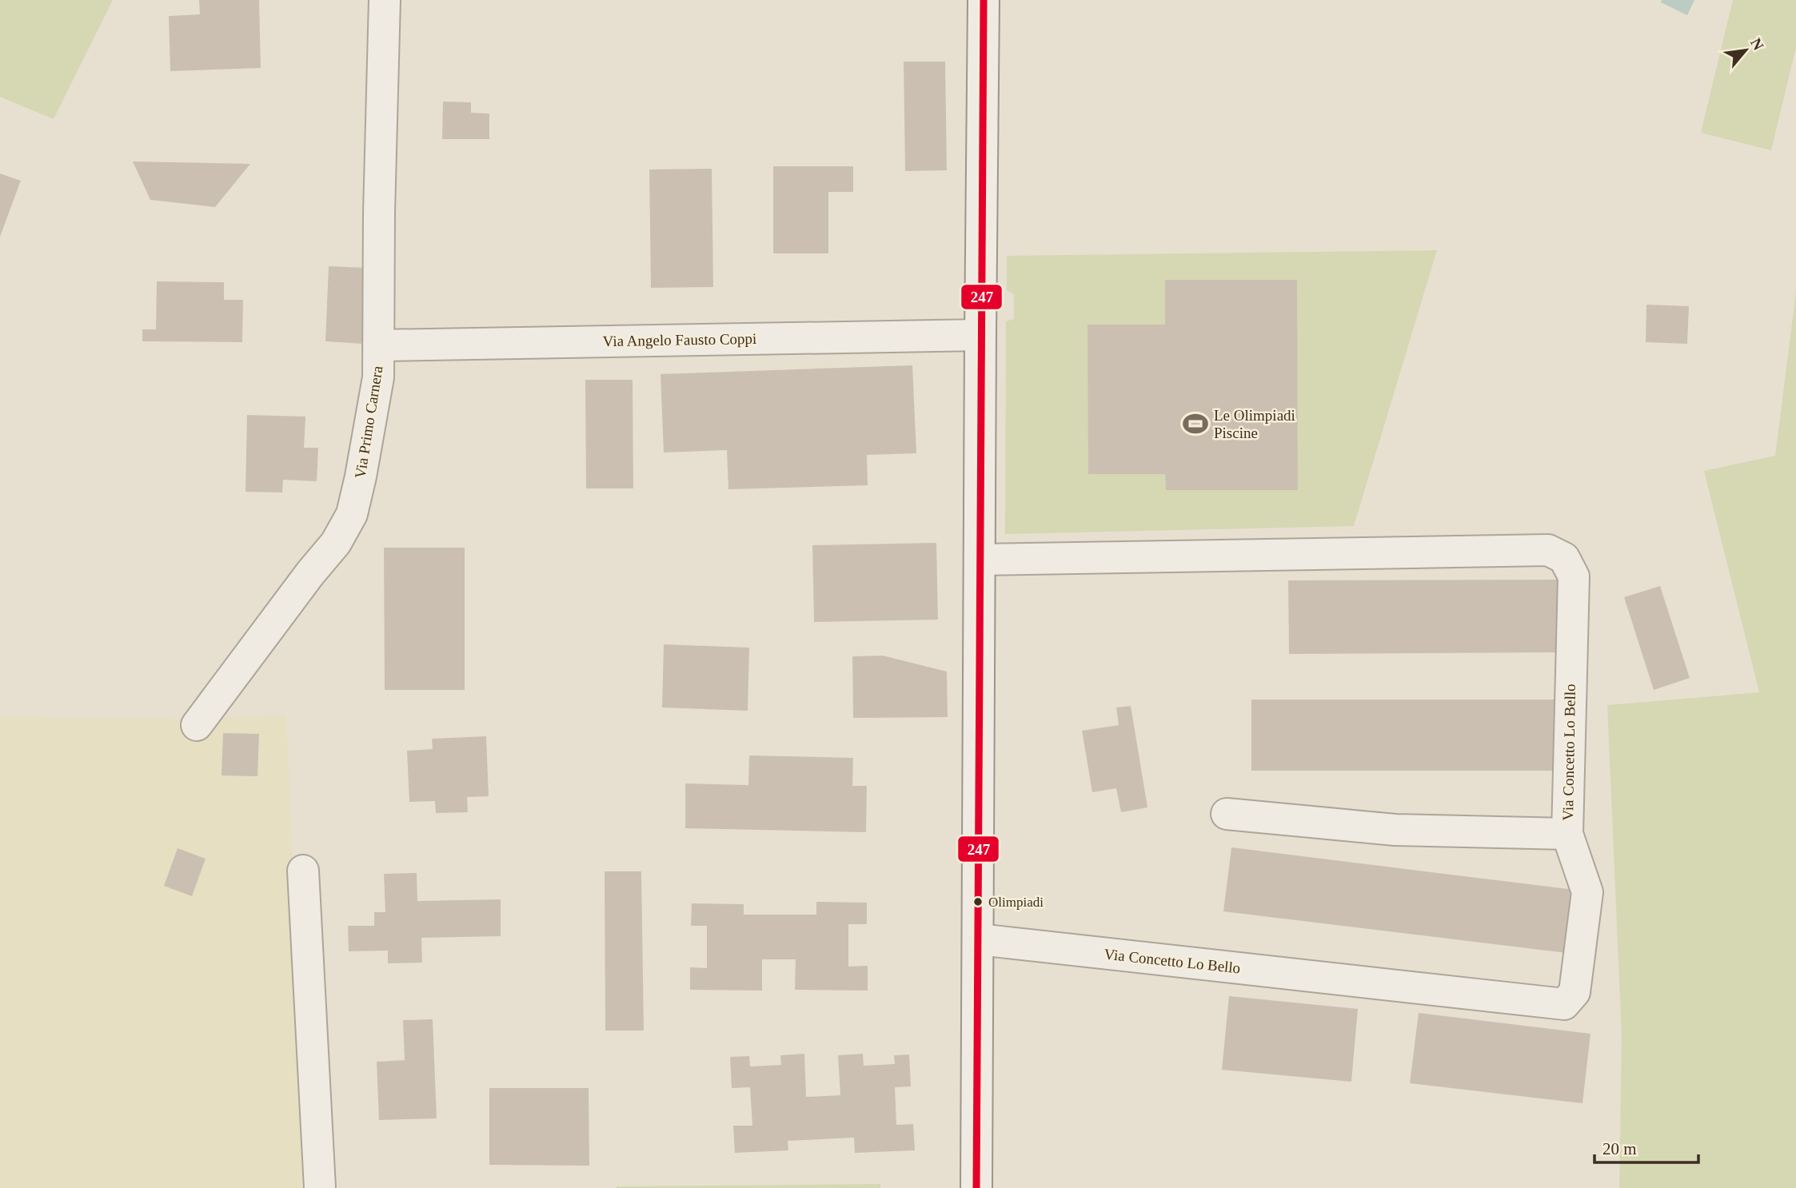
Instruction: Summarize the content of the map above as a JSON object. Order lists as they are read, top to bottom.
{
  "streets": {
    "street": ["Via Angelo Fausto Coppi", "Via Primo Carnera", "Via Concetto Lo Bello"]
  },
  "crossings": [
    ["Via Angelo Fausto Coppi", "Via Primo Carnera"]
  ],
  "places": {
    "sports": ["Le Olimpiadi Piscine"],
    "other": ["Olimpiadi"]
  },
  "lines": ["transit line 247"],
  "scale_bar": "20 m",
  "north": "top right"
}
